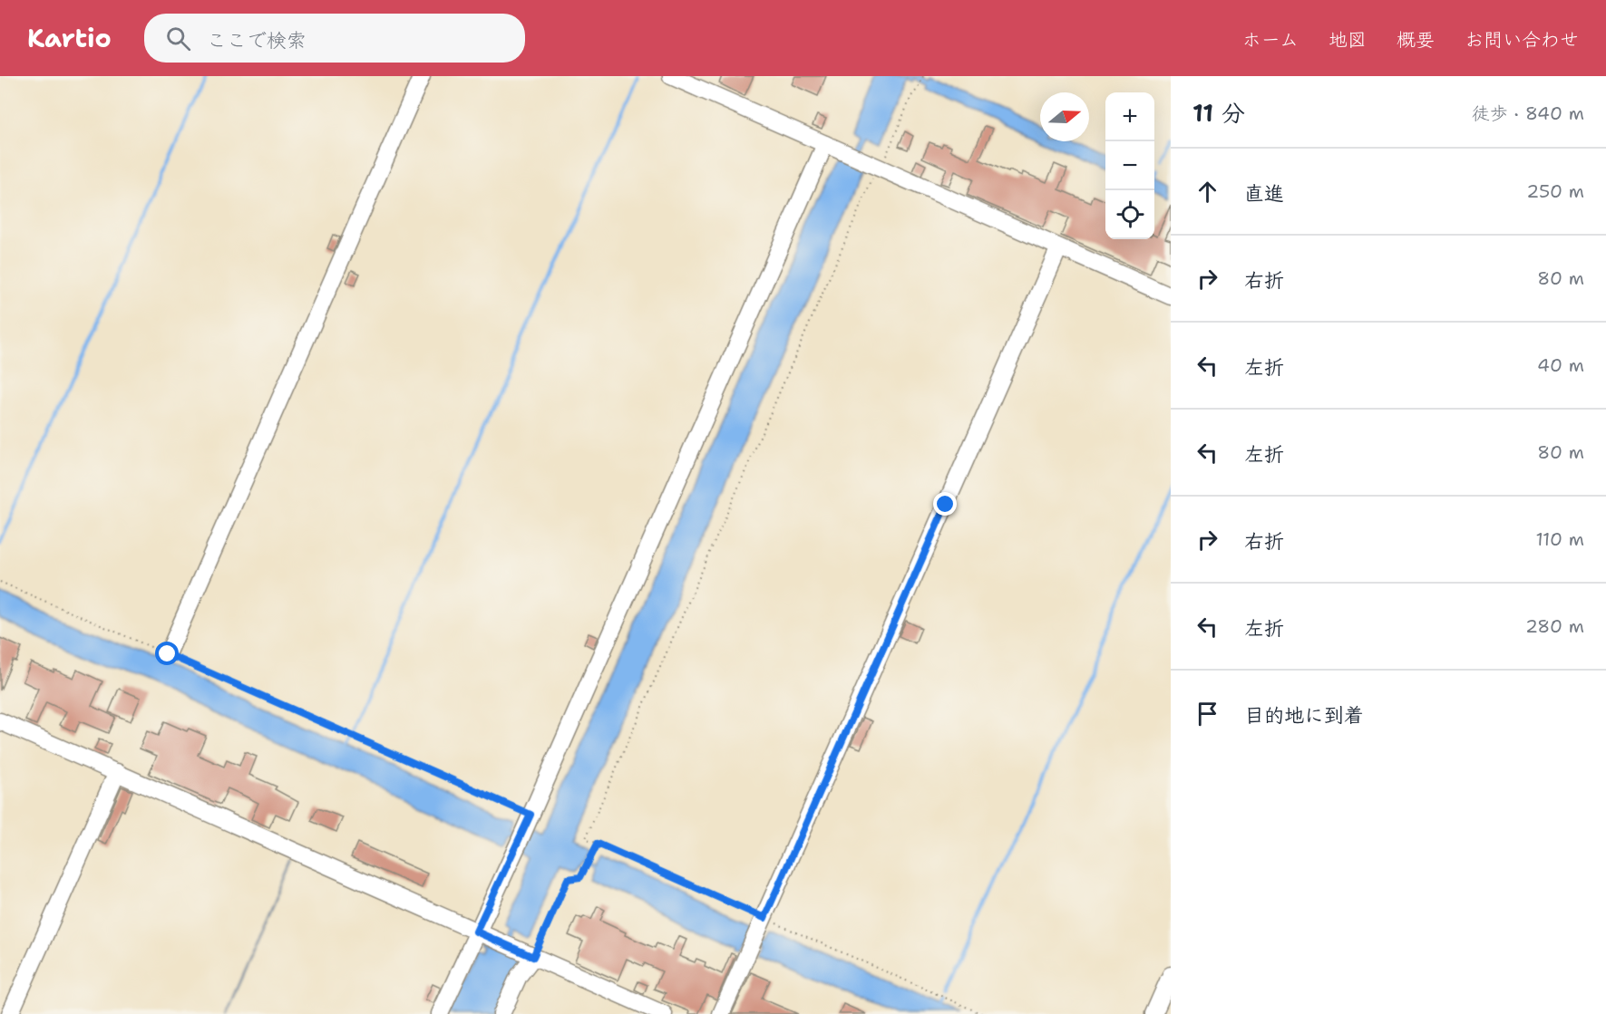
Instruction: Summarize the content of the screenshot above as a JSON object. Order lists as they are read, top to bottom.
{
  "north": "right",
  "page": {
    "header": "Kartio",
    "search": "ここで検索",
    "nav": [
      "ホーム",
      "地図",
      "概要",
      "お問い合わせ"
    ],
    "heading": ["11 分", "徒歩 · 840 m"],
    "map_buttons": ["+", "−"],
    "list": [
      ["直進", "250 m"],
      ["右折", "80 m"],
      ["左折", "40 m"],
      ["左折", "80 m"],
      ["右折", "110 m"],
      ["左折", "280 m"],
      "目的地に到着"
    ]
  }
}
